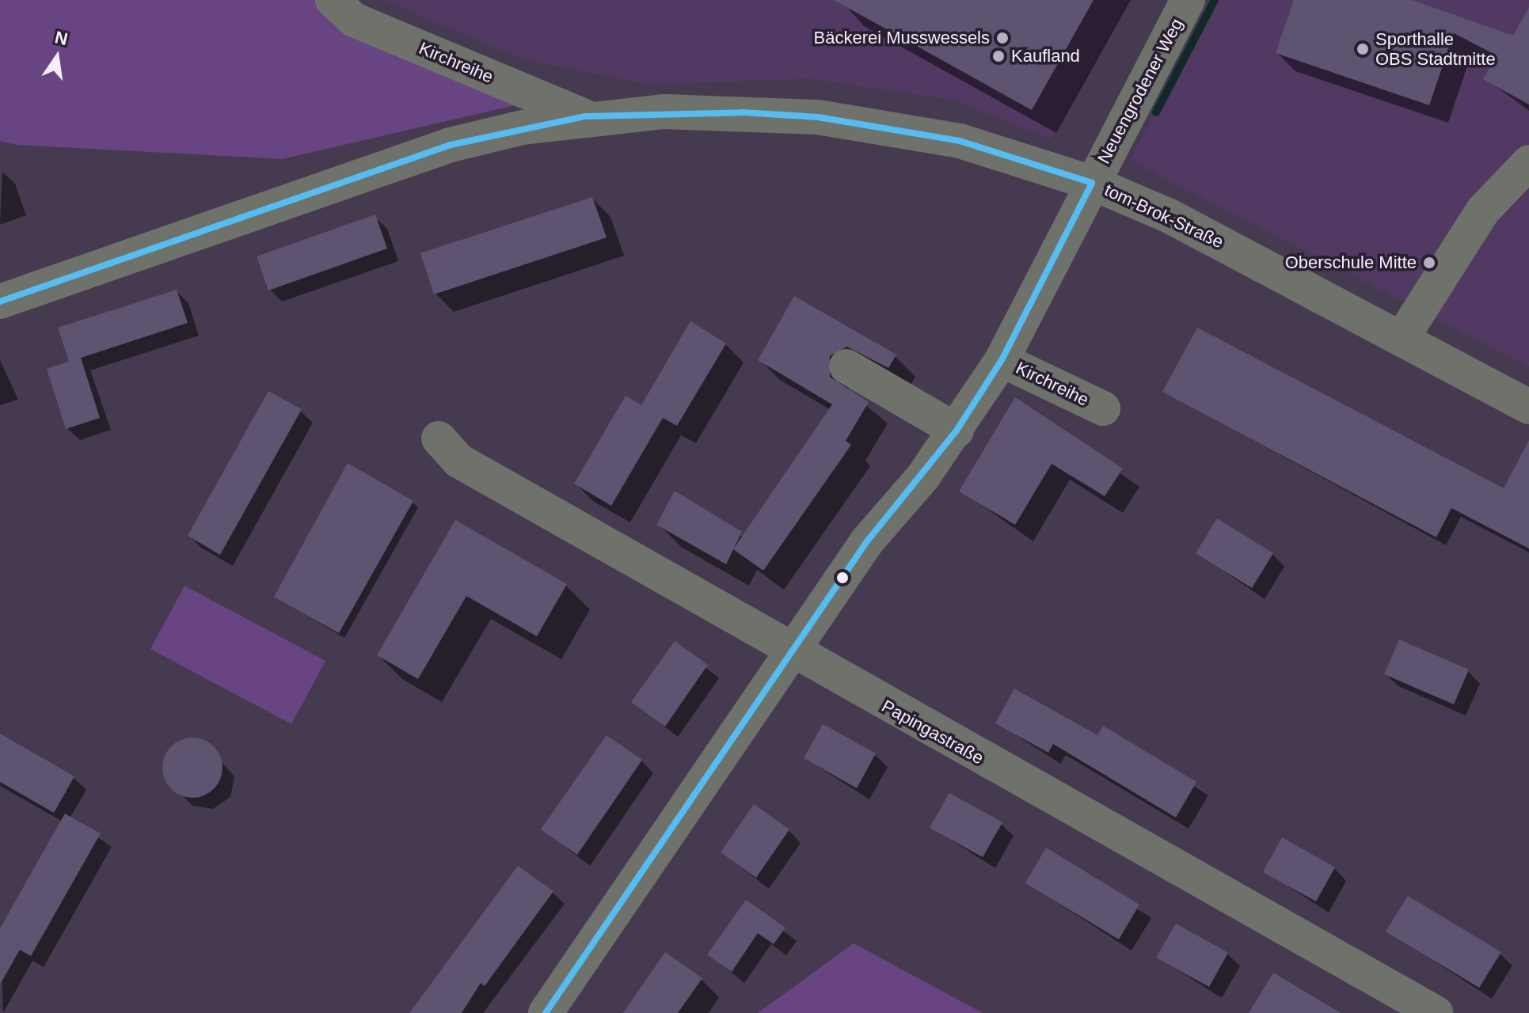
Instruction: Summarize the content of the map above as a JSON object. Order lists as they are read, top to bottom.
{
  "streets": {
    "street": [
      "Kirchreihe",
      "Neuengrodener Weg",
      "tom-Brok-Straße",
      "Papingastraße"
    ]
  },
  "crossings": [
    ["Kirchreihe", "Neuengrodener Weg"],
    ["Kirchreihe", "tom-Brok-Straße"],
    ["Neuengrodener Weg", "tom-Brok-Straße"],
    ["Neuengrodener Weg", "Papingastraße"]
  ],
  "places": [
    "Bäckerei Musswessels",
    "Sporthalle OBS Stadtmitte",
    "Kaufland",
    "Oberschule Mitte"
  ],
  "north": "top"
}
